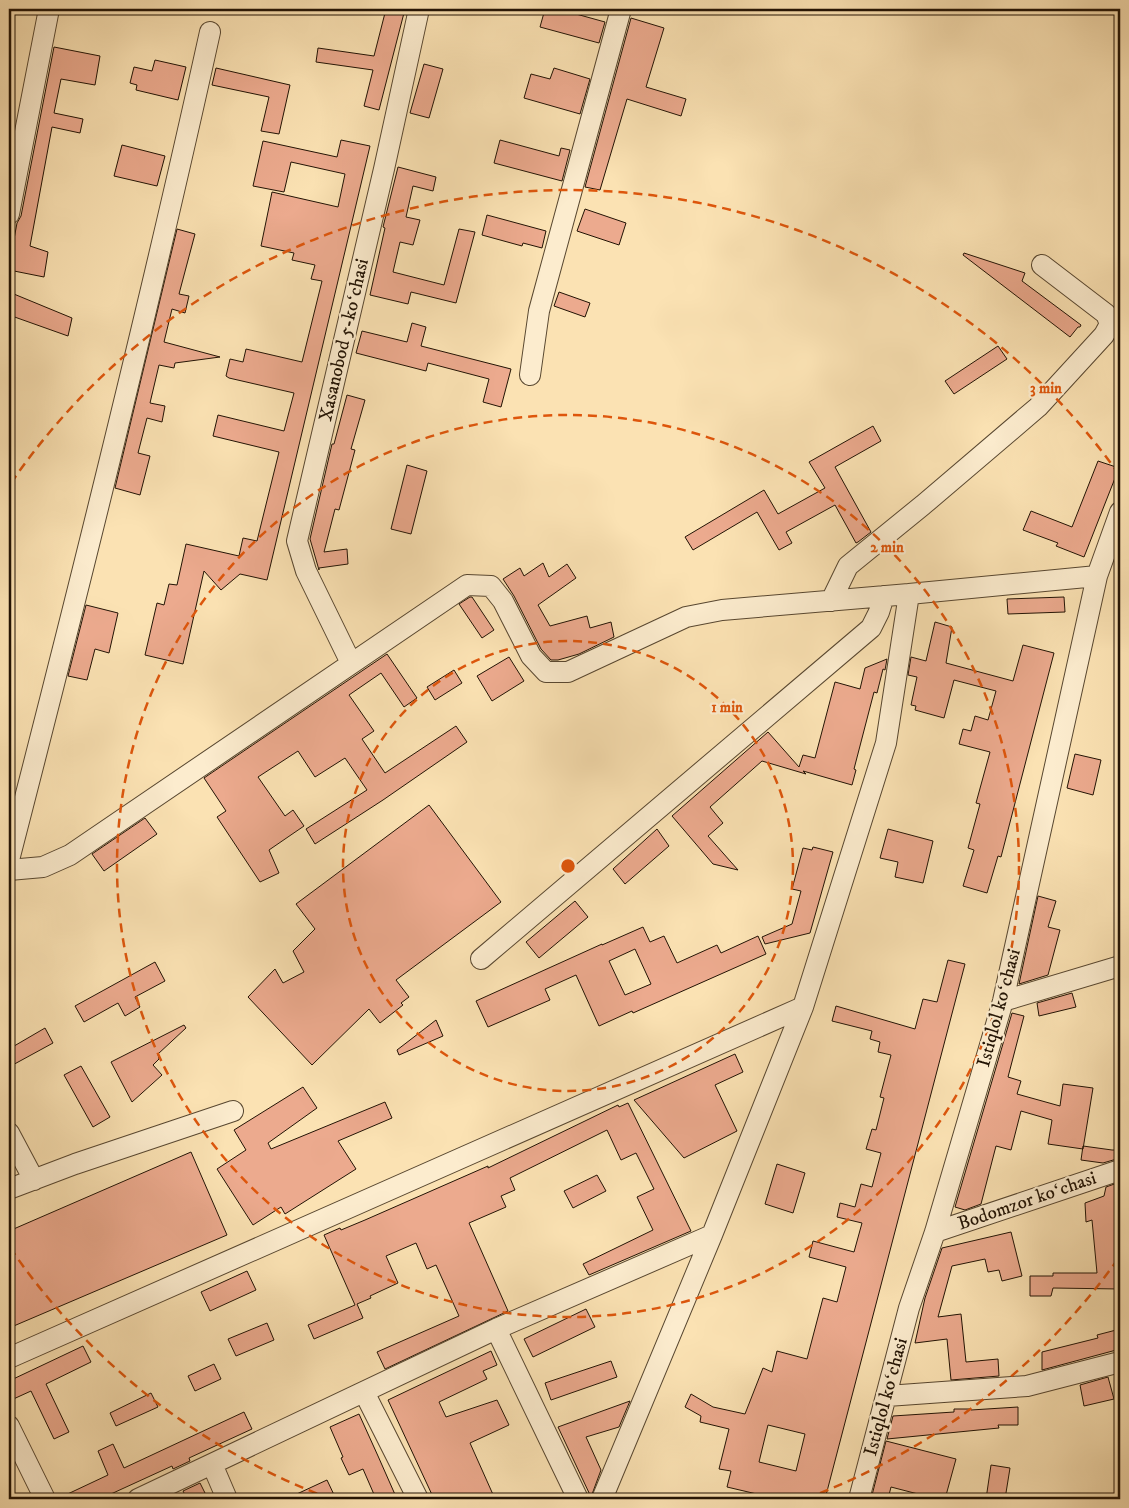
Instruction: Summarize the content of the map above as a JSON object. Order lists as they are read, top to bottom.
{
  "streets": {
    "street": ["Xasanobod 5-koʻchasi", "Istiqlol koʻchasi", "Bodomzor koʻchasi"]
  },
  "crossings": [
    ["Istiqlol koʻchasi", "Bodomzor koʻchasi"]
  ],
  "rings": ["3 min", "2 min", "1 min"]
}
